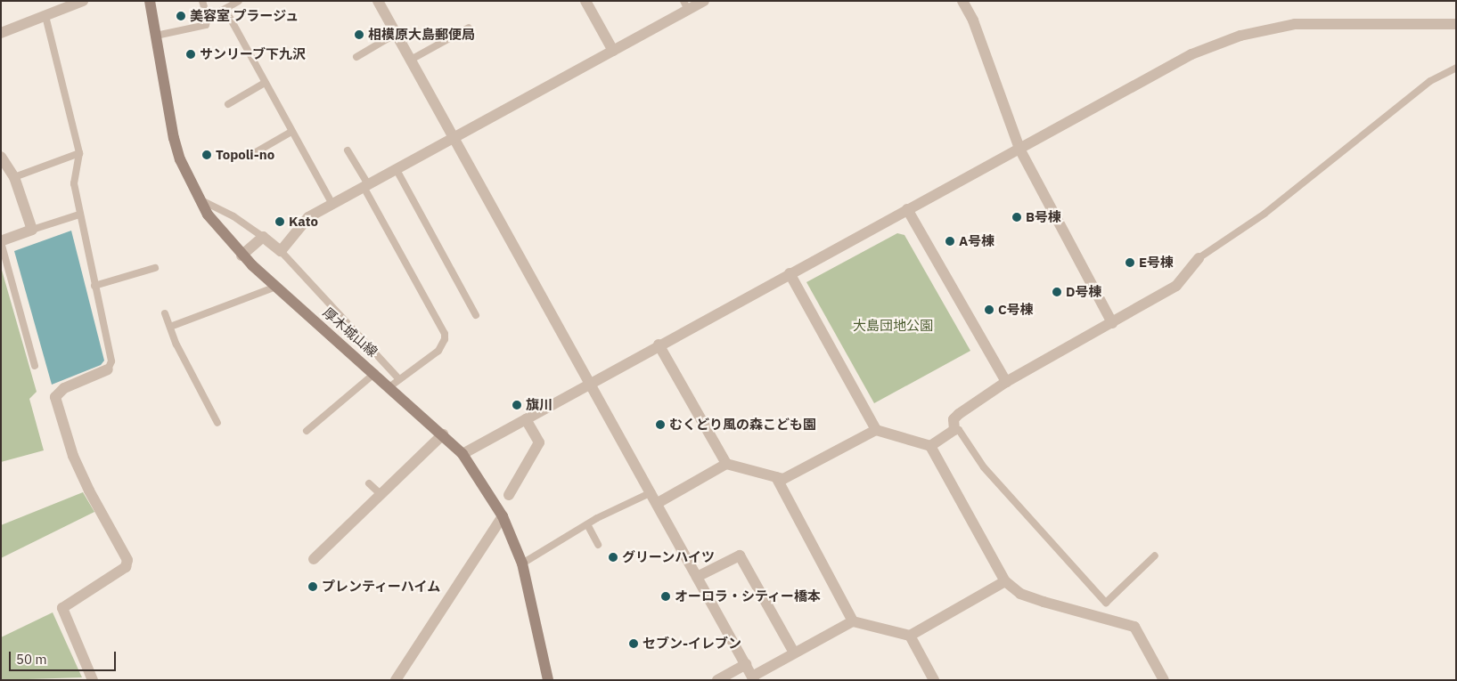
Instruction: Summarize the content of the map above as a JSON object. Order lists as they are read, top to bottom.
{
  "streets": {
    "main road": ["厚木城山線"]
  },
  "parks": ["大島団地公園"],
  "places": [
    "美容室 プラージュ",
    "相模原大島郵便局",
    "サンリーブ下九沢",
    "Topoli-no",
    "B号棟",
    "Kato",
    "A号棟",
    "E号棟",
    "D号棟",
    "C号棟",
    "旗川",
    "むくどり風の森こども園",
    "グリーンハイツ",
    "プレンティーハイム",
    "オーロラ・シティー橋本",
    "セブン-イレブン"
  ],
  "scale_bar": "50 m"
}
